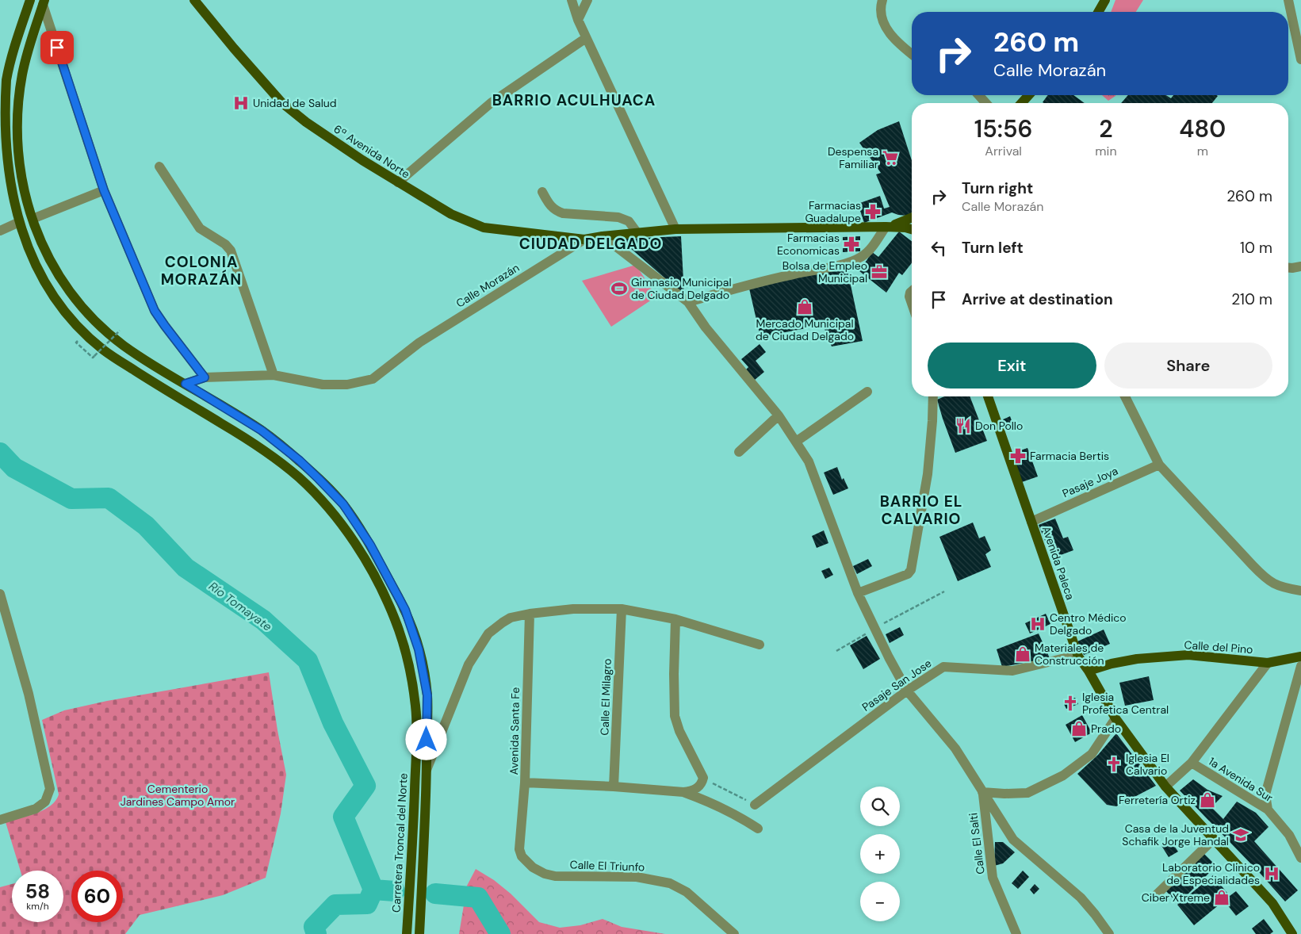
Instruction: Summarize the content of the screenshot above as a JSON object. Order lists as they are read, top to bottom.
{
  "streets": {
    "main road": [
      "6ª Avenida Norte",
      "Calle Morazán",
      "Avenida Paleca",
      "Calle del Pino",
      "Carretera Troncal del Norte"
    ],
    "street": [
      "Pasaje Joya",
      "Pasaje San Jose",
      "Calle El Milagro",
      "Avenida Santa Fe",
      "1a Avenida Sur",
      "Calle El Salti",
      "Calle El Triunfo"
    ]
  },
  "crossings": [
    ["6ª Avenida Norte", "Calle Morazán"],
    ["Pasaje Joya", "Avenida Paleca"],
    ["Avenida Paleca", "Calle del Pino"],
    ["Avenida Paleca", "Pasaje San Jose"],
    ["Avenida Santa Fe", "Calle El Triunfo"]
  ],
  "districts": [
    "BARRIO ACULHUACA",
    "CIUDAD DELGADO",
    "COLONIA MORAZÁN",
    "BARRIO EL CALVARIO"
  ],
  "water": ["Río Tomayate"],
  "parks": ["Cementerio Jardines Campo Amor"],
  "places": {
    "hospital": ["Unidad de Salud", "Centro Médico Delgado", "Laboratorio Clinico de Especialidades"],
    "supermarket": ["Despensa Familiar"],
    "pharmacy": ["Farmacias Guadalupe", "Farmacias Economicas", "Farmacia Bertis"],
    "office": ["Bolsa de Empleo Municipal"],
    "sports": ["Gimnasio Municipal de Ciudad Delgado"],
    "shop": [
      "Mercado Municipal de Ciudad Delgado",
      "Materiales de Construcción",
      "Prado",
      "Ferretería Ortiz",
      "Ciber Xtreme"
    ],
    "restaurant": ["Don Pollo"],
    "church": ["Iglesia Profetica Central", "Iglesia El Calvario"],
    "school or university": ["Casa de la Juventud Schafik Jorge Handal"]
  },
  "page": {
    "turn": ["260 m", "Calle Morazán"],
    "eta": [
      "15:56",
      "Arrival",
      "2",
      "min",
      "480",
      "m"
    ],
    "list": [
      {
        "name": "Turn right",
        "note": "Calle Morazán",
        "value": "260 m"
      },
      {
        "name": "Turn left",
        "value": "10 m"
      },
      {
        "name": "Arrive at destination",
        "value": "210 m"
      }
    ],
    "buttons": ["Exit", "Share"],
    "map_buttons": ["+", "−"],
    "speed": "58 km/h",
    "limit": "60"
  }
}
